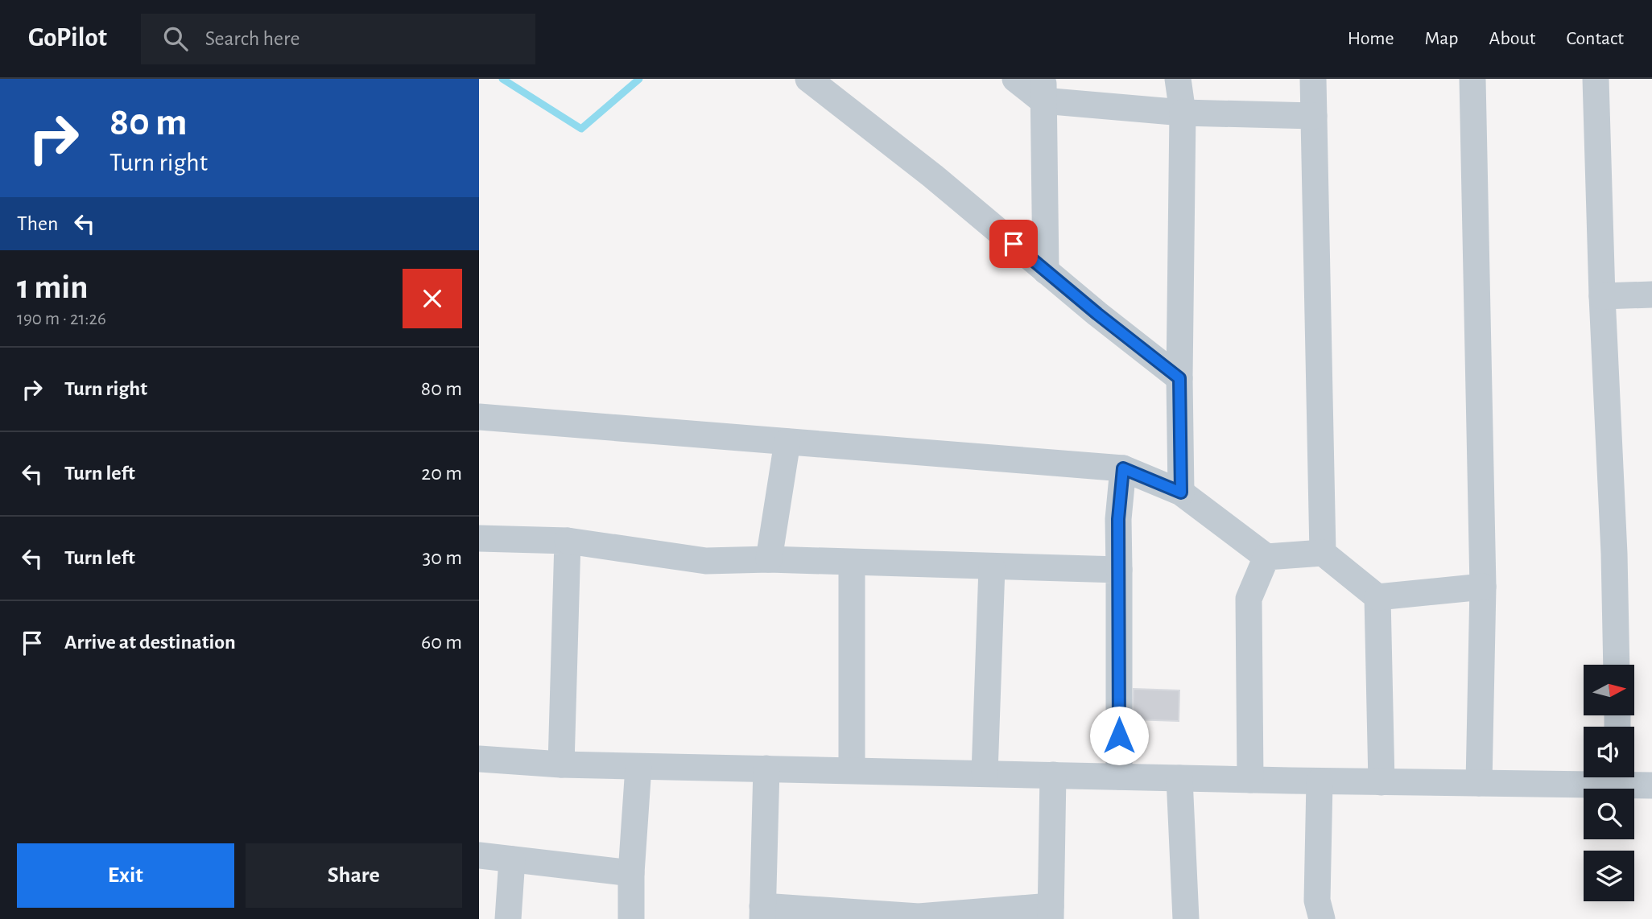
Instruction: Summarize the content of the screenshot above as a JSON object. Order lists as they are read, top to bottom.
{
  "north": "right",
  "page": {
    "header": "GoPilot",
    "search": "Search here",
    "nav": [
      "Home",
      "Map",
      "About",
      "Contact"
    ],
    "turn": ["80 m", "Turn right"],
    "then": "Then",
    "heading": ["1 min", "190 m · 21:26"],
    "list": [
      {
        "name": "Turn right",
        "value": "80 m"
      },
      {
        "name": "Turn left",
        "value": "20 m"
      },
      {
        "name": "Turn left",
        "value": "30 m"
      },
      {
        "name": "Arrive at destination",
        "value": "60 m"
      }
    ],
    "buttons": ["Exit", "Share"]
  }
}
